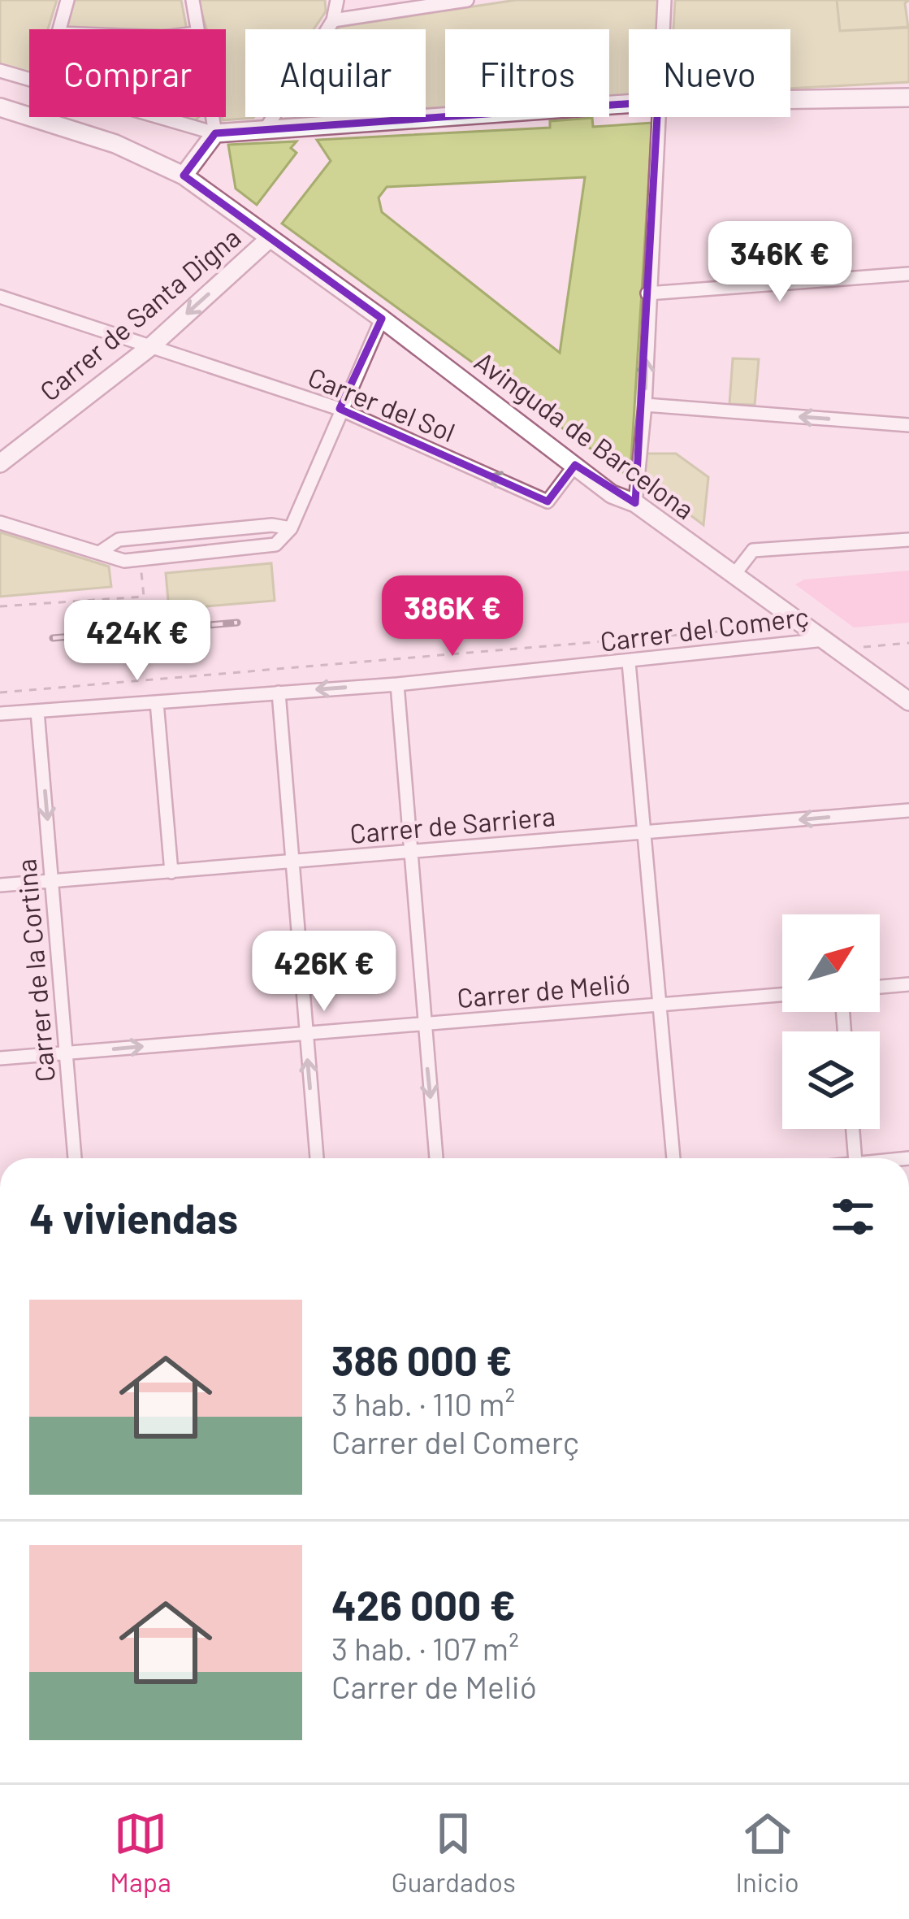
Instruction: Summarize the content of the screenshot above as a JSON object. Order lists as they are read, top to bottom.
{
  "streets": {
    "street": [
      "Carrer de Santa Digna",
      "Carrer del Sol",
      "Avinguda de Barcelona",
      "Carrer del Comerç",
      "Carrer de Sarriera",
      "Carrer de la Cortina",
      "Carrer de Melió"
    ]
  },
  "crossings": [
    ["Carrer de Santa Digna", "Carrer del Sol"],
    ["Carrer de Santa Digna", "Avinguda de Barcelona"],
    ["Carrer del Sol", "Avinguda de Barcelona"],
    ["Avinguda de Barcelona", "Carrer del Comerç"],
    ["Carrer del Comerç", "Carrer de la Cortina"],
    ["Carrer de Sarriera", "Carrer de la Cortina"],
    ["Carrer de la Cortina", "Carrer de Melió"]
  ],
  "one_way": ["Carrer de Santa Digna", "Carrer del Sol", "Carrer de la Cortina"],
  "north": "top right",
  "page": {
    "chip": [
      "Comprar",
      "Alquilar",
      "Filtros",
      "Nuevo"
    ],
    "price": [
      "346K €",
      "386K €",
      "424K €",
      "426K €"
    ],
    "heading": "4 viviendas",
    "list": [
      {
        "name": "386 000 €",
        "note": "3 hab. · 110 m² · Carrer del Comerç"
      },
      {
        "name": "426 000 €",
        "note": "3 hab. · 107 m² · Carrer de Melió"
      }
    ],
    "tabs": ["Mapa", "Guardados", "Inicio"]
  }
}
